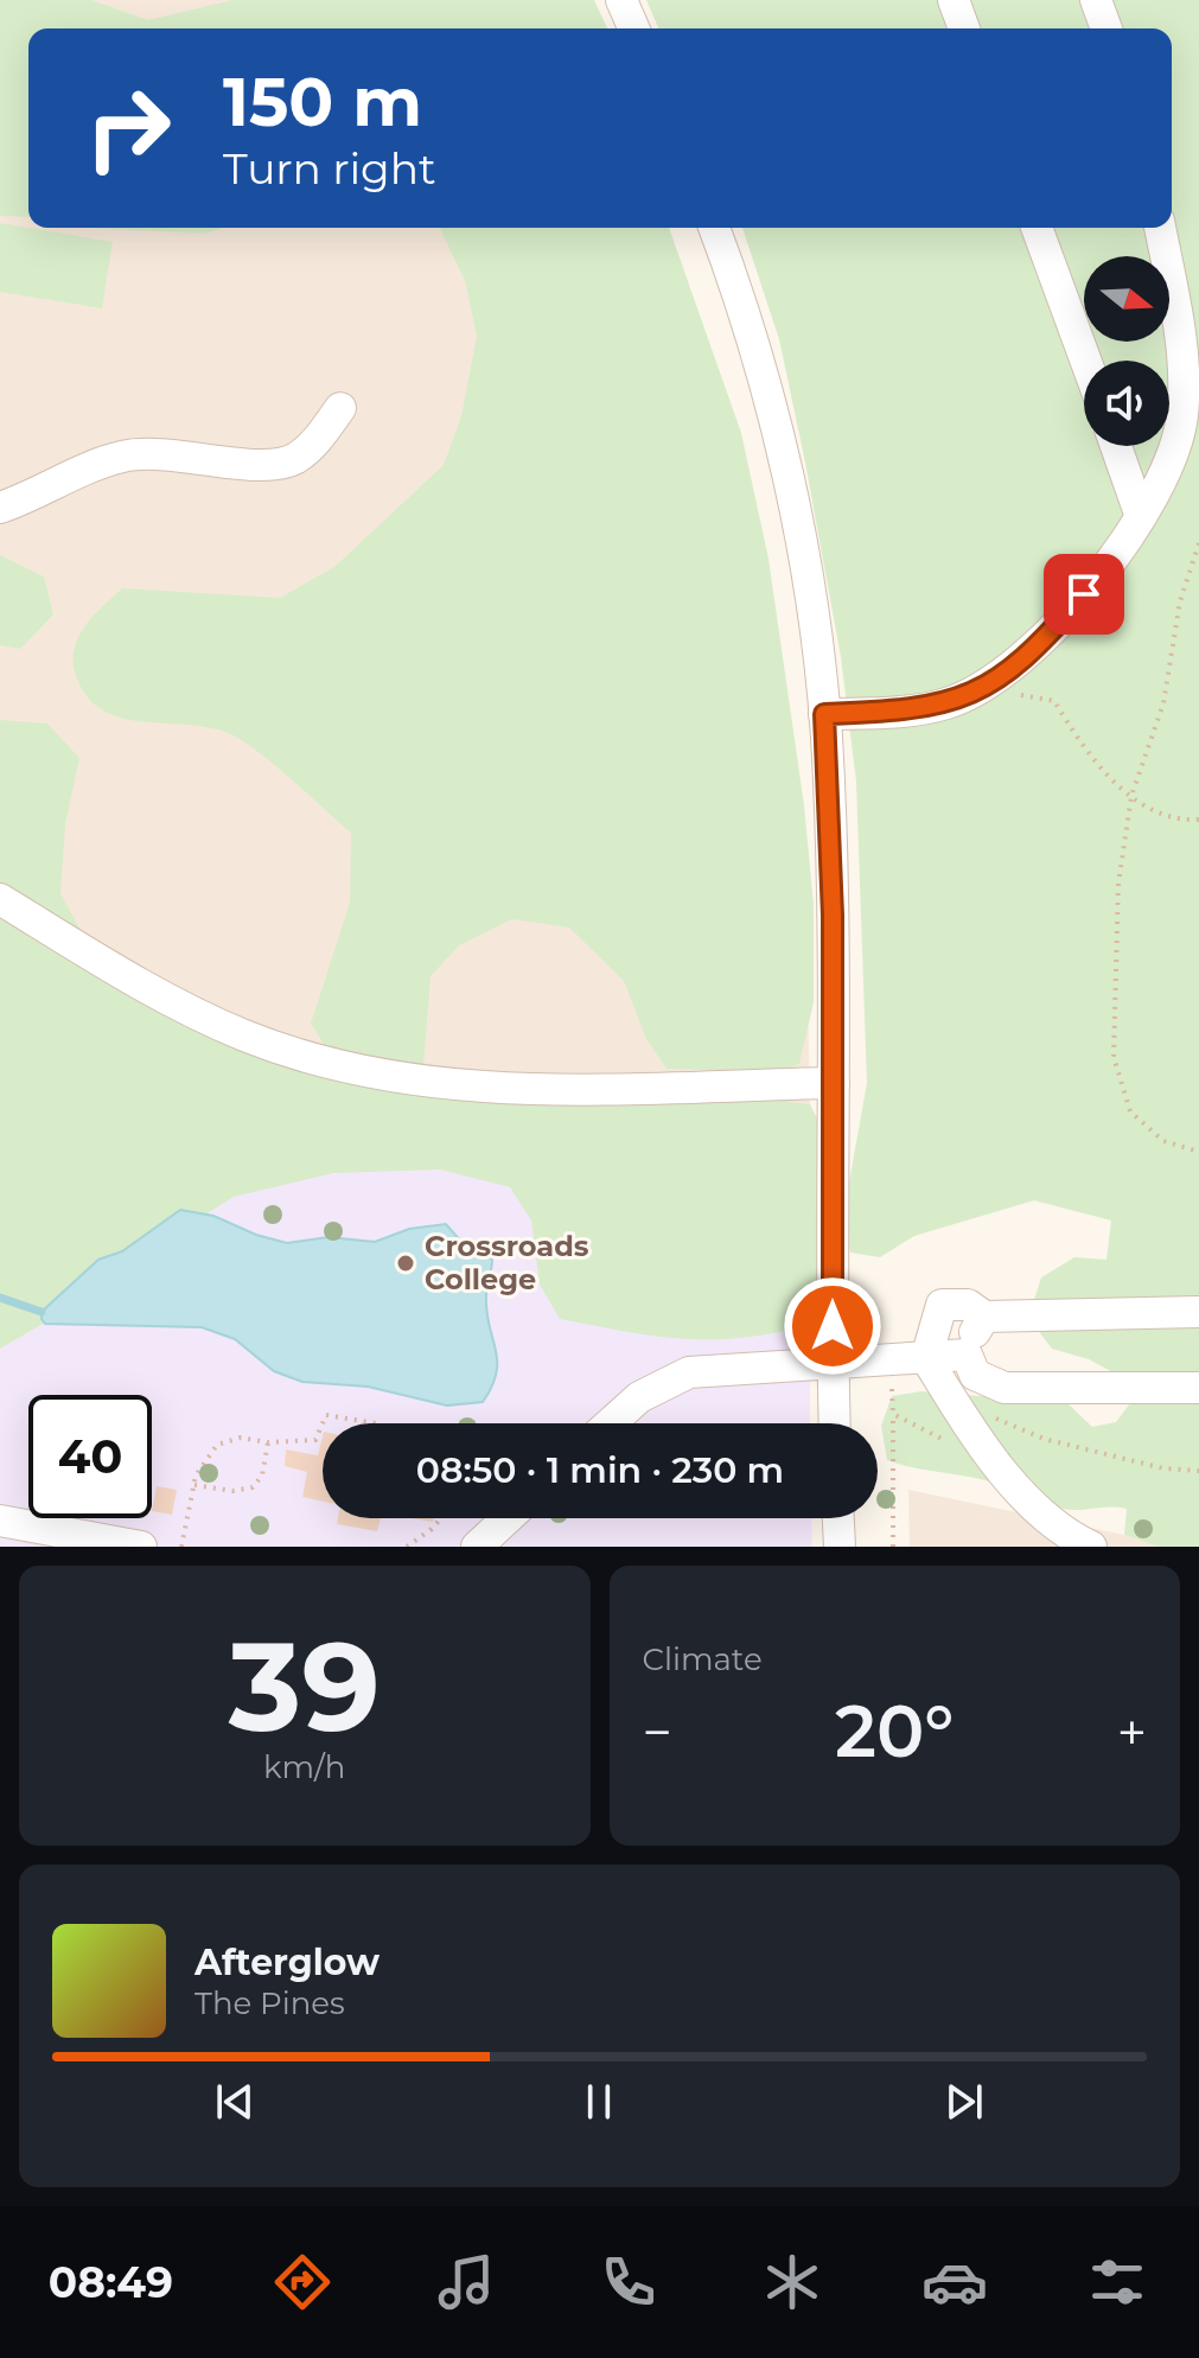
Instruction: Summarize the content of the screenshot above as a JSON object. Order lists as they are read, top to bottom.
{
  "places": ["Crossroads College"],
  "north": "right",
  "page": {
    "turn": ["150 m", "Turn right"],
    "limit": "40",
    "trip": "08:50 · 1 min · 230 m",
    "tile": [
      ["39", "km/h"],
      "Climate"
    ],
    "heat": ["−", "20°", "+"],
    "song": ["Afterglow", "The Pines"],
    "tabs": "08:49"
  }
}
